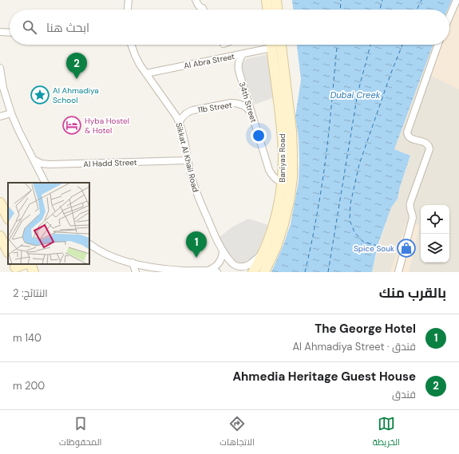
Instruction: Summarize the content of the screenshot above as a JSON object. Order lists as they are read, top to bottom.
{
  "streets": {
    "main road": ["Baniyas Road"],
    "street": [
      "Al Abra Street",
      "34th Street",
      "11b Street",
      "Sikkat Al Khail Road",
      "Al Hadd Street"
    ]
  },
  "crossings": [
    ["Al Abra Street", "34th Street"],
    ["Al Abra Street", "Sikkat Al Khail Road"],
    ["34th Street", "11b Street"],
    ["34th Street", "Baniyas Road"],
    ["11b Street", "Sikkat Al Khail Road"],
    ["Sikkat Al Khail Road", "Baniyas Road"],
    ["Sikkat Al Khail Road", "Al Hadd Street"]
  ],
  "water": ["Dubai Creek"],
  "places": {
    "place": ["Al Ahmadiya School"],
    "hotel": ["Hyba Hostel & Hotel"],
    "shop": ["Spice Souk"]
  },
  "page": {
    "search": "ابحث هنا",
    "pins": ["2", "1"],
    "heading": ["بالقرب منك", "النتائج: 2"],
    "list": [
      {
        "mark": "1",
        "name": "The George Hotel",
        "note": "فندق · Al Ahmadiya Street",
        "value": "140 m"
      },
      {
        "mark": "2",
        "name": "Ahmedia Heritage Guest House",
        "note": "فندق",
        "value": "200 m"
      }
    ],
    "nav": ["الخريطة", "الاتجاهات", "المحفوظات"]
  }
}
